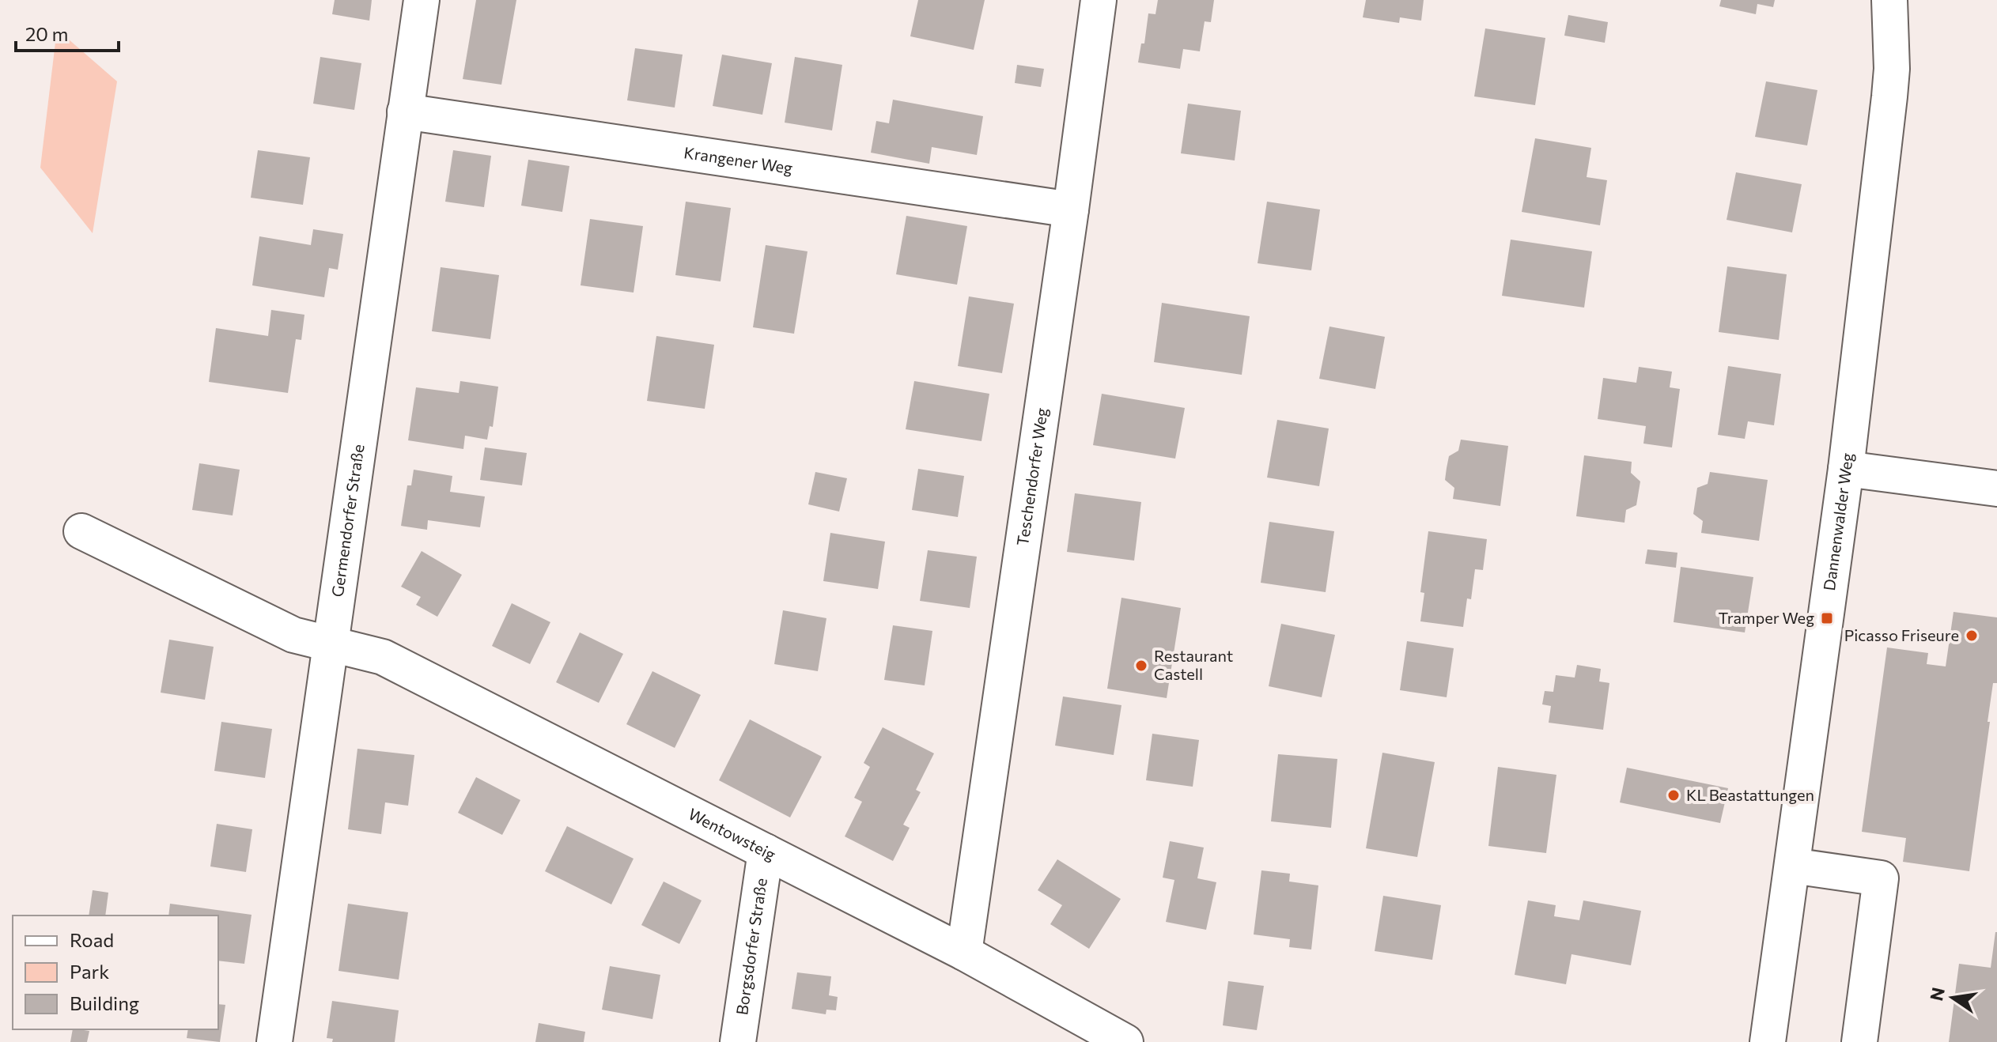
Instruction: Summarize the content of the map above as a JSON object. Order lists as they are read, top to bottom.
{
  "streets": {
    "street": [
      "Krangener Weg",
      "Teschendorfer Weg",
      "Germendorfer Straße",
      "Dannenwalder Weg",
      "Wentowsteig",
      "Borgsdorfer Straße"
    ]
  },
  "crossings": [
    ["Krangener Weg", "Teschendorfer Weg"],
    ["Krangener Weg", "Germendorfer Straße"],
    ["Teschendorfer Weg", "Wentowsteig"],
    ["Germendorfer Straße", "Wentowsteig"],
    ["Wentowsteig", "Borgsdorfer Straße"]
  ],
  "places": {
    "transit": ["Tramper Weg"],
    "other": ["Picasso Friseure", "Restaurant Castell", "KL Beastattungen"]
  },
  "legend": ["Road", "Park", "Building"],
  "scale_bar": "20 m",
  "north": "left"
}
